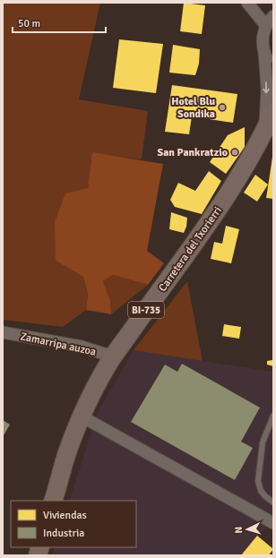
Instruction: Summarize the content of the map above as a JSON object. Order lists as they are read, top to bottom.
{
  "streets": {
    "main road": ["Carretera del Txorierri", "BI-735"],
    "street": ["Zamarripa auzoa"]
  },
  "crossings": [
    ["Carretera del Txorierri", "Zamarripa auzoa"]
  ],
  "places": ["Hotel Blu Sondika", "San Pankratzio"],
  "legend": ["Viviendas", "Industria"],
  "scale_bar": "50 m",
  "north": "left"
}
